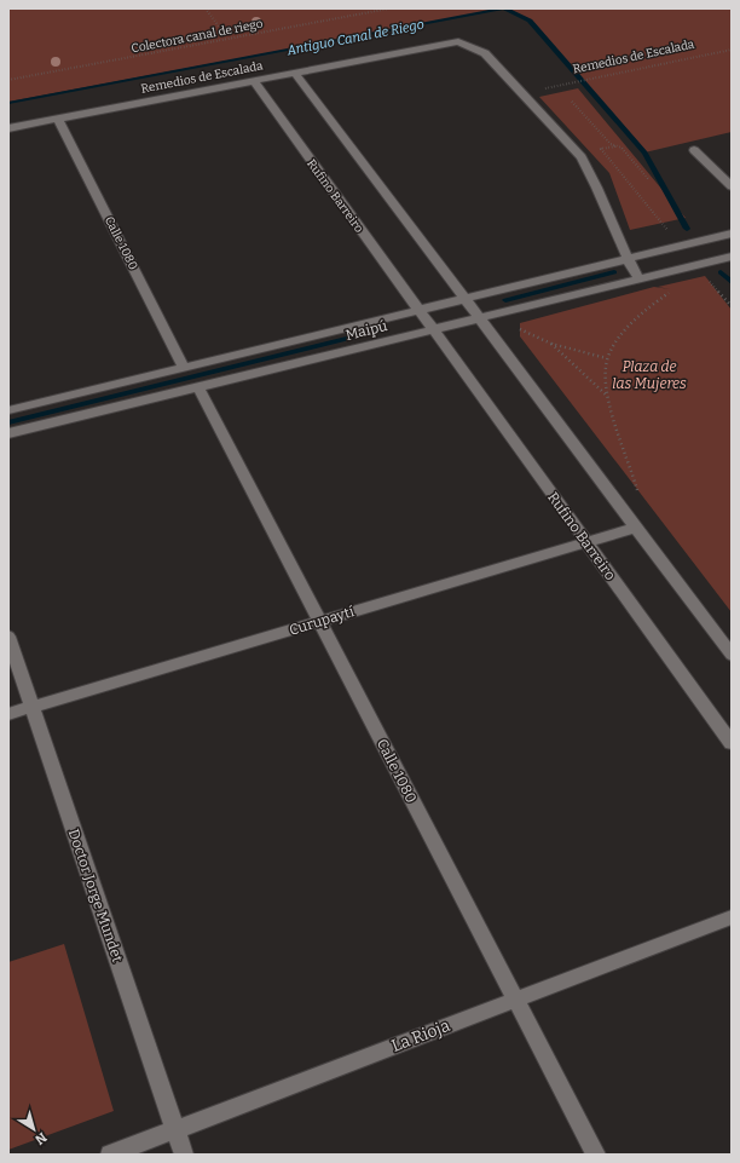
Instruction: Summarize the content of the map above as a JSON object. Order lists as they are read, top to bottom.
{
  "streets": {
    "street": [
      "Remedios de Escalada",
      "Rufino Barreiro",
      "Calle 1080",
      "Maipú",
      "Curupaytí",
      "Doctor Jorge Mundet",
      "La Rioja"
    ],
    "path": ["Colectora canal de riego"]
  },
  "crossings": [
    ["Remedios de Escalada", "Rufino Barreiro"],
    ["Remedios de Escalada", "Calle 1080"],
    ["Remedios de Escalada", "Maipú"],
    ["Rufino Barreiro", "Maipú"],
    ["Rufino Barreiro", "Curupaytí"],
    ["Calle 1080", "Maipú"],
    ["Calle 1080", "Curupaytí"],
    ["Calle 1080", "La Rioja"],
    ["Curupaytí", "Doctor Jorge Mundet"],
    ["Doctor Jorge Mundet", "La Rioja"]
  ],
  "water": ["Antiguo Canal de Riego"],
  "parks": ["Plaza de las Mujeres"],
  "north": "bottom right"
}
